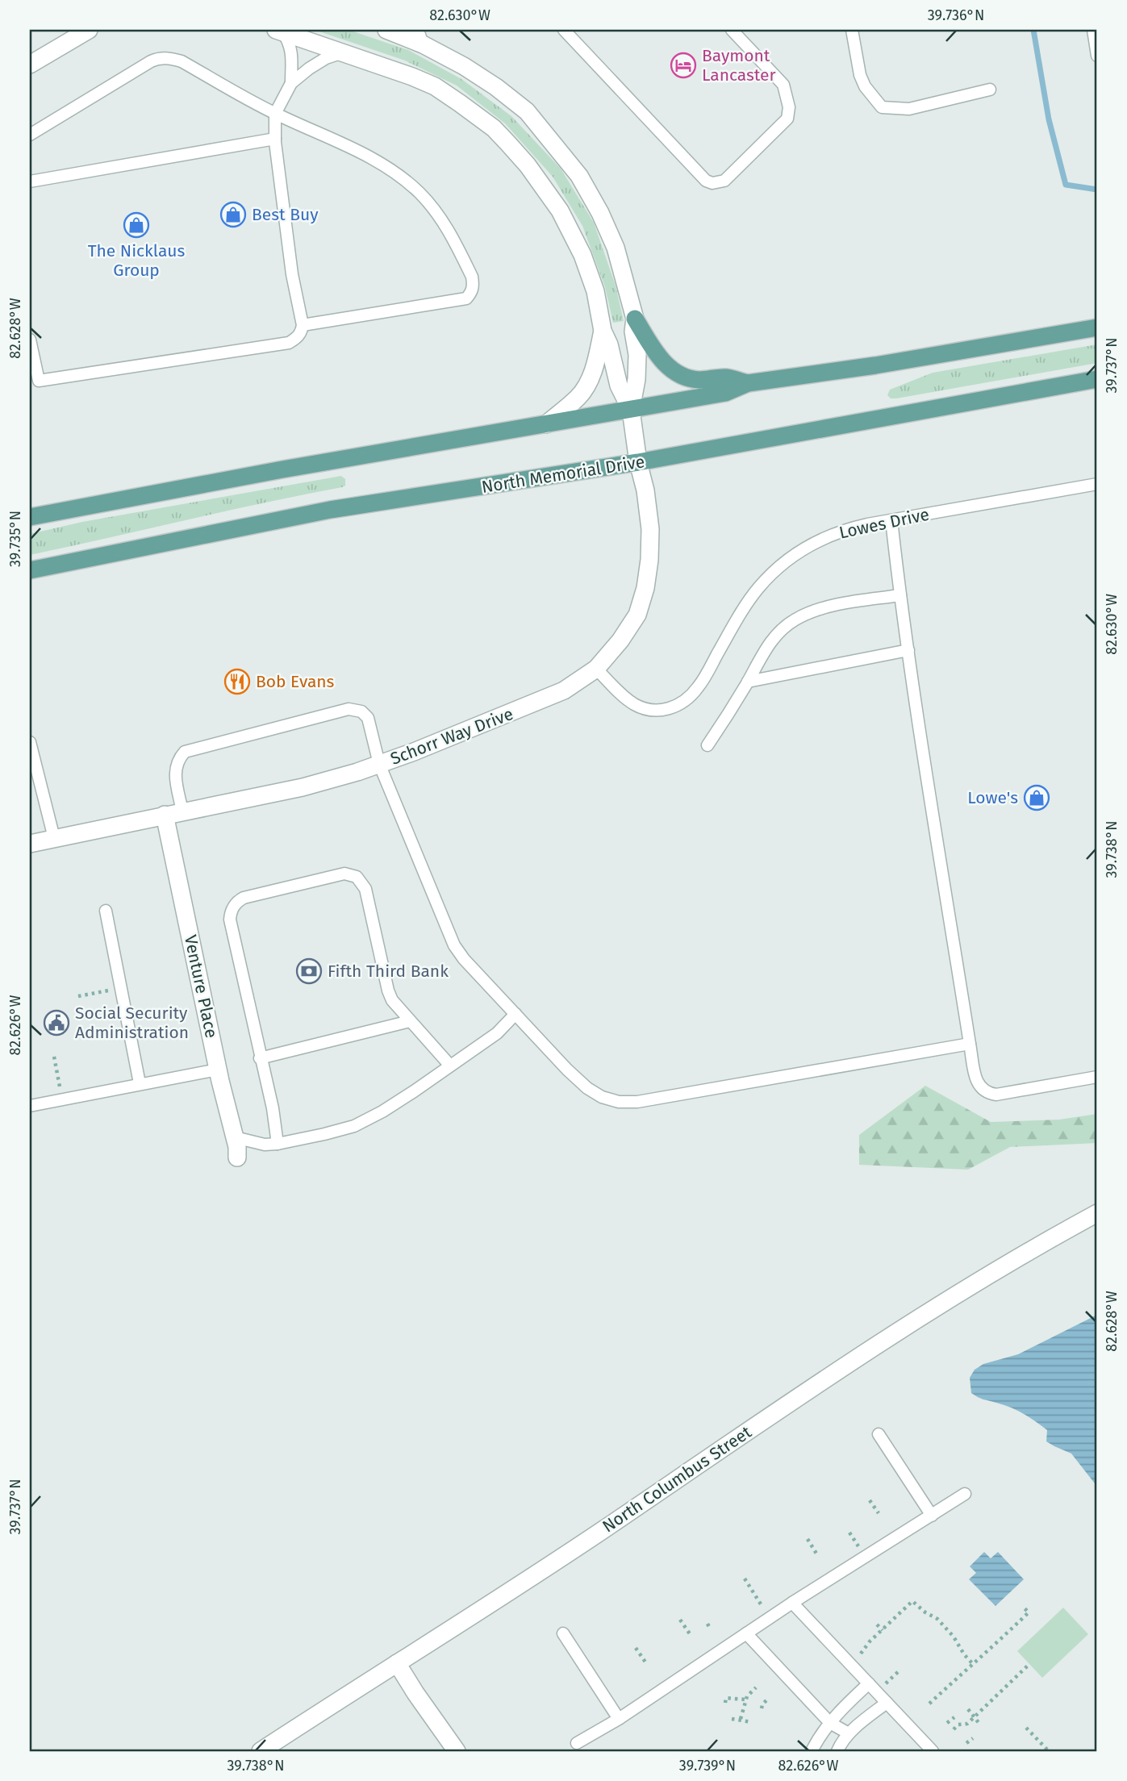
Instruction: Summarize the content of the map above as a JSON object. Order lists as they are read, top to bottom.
{
  "streets": {
    "main road": ["North Memorial Drive"],
    "street": ["Schorr Way Drive", "Venture Place", "North Columbus Street"],
    "lane": ["Lowes Drive"]
  },
  "crossings": [
    ["North Memorial Drive", "Schorr Way Drive"],
    ["Lowes Drive", "Schorr Way Drive"],
    ["Schorr Way Drive", "Venture Place"]
  ],
  "places": {
    "hotel": ["Baymont Lancaster"],
    "shop": ["Best Buy", "The Nicklaus Group", "Lowe's"],
    "restaurant": ["Bob Evans"],
    "bank": ["Fifth Third Bank"],
    "public building": ["Social Security Administration"]
  },
  "coordinates": [
    "82.630°W",
    "39.736°N",
    "82.628°W",
    "39.737°N",
    "39.735°N",
    "39.738°N",
    "82.626°W",
    "39.739°N"
  ]
}
